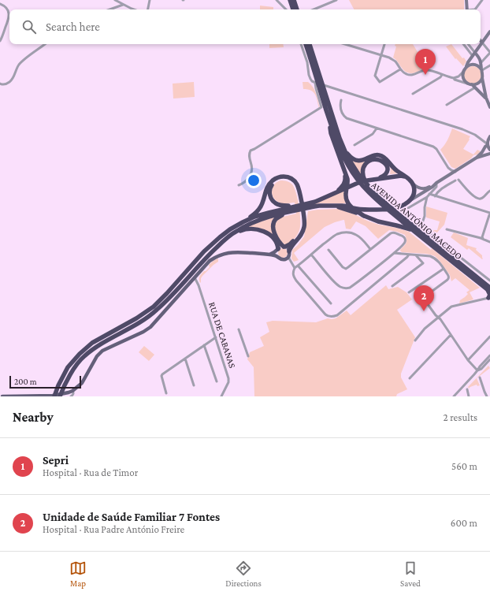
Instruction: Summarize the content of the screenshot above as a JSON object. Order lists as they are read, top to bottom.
{
  "streets": {
    "highway": ["AVENIDA ANTÓNIO MACEDO"],
    "street": ["RUA DE CABANAS"]
  },
  "scale_bar": "200 m",
  "page": {
    "search": "Search here",
    "pins": ["1", "2"],
    "scale": "200 m",
    "heading": ["Nearby", "2 results"],
    "list": [
      {
        "mark": "1",
        "name": "Sepri",
        "note": "Hospital · Rua de Timor",
        "value": "560 m"
      },
      {
        "mark": "2",
        "name": "Unidade de Saúde Familiar 7 Fontes",
        "note": "Hospital · Rua Padre António Freire",
        "value": "600 m"
      }
    ],
    "nav": ["Map", "Directions", "Saved"]
  }
}
